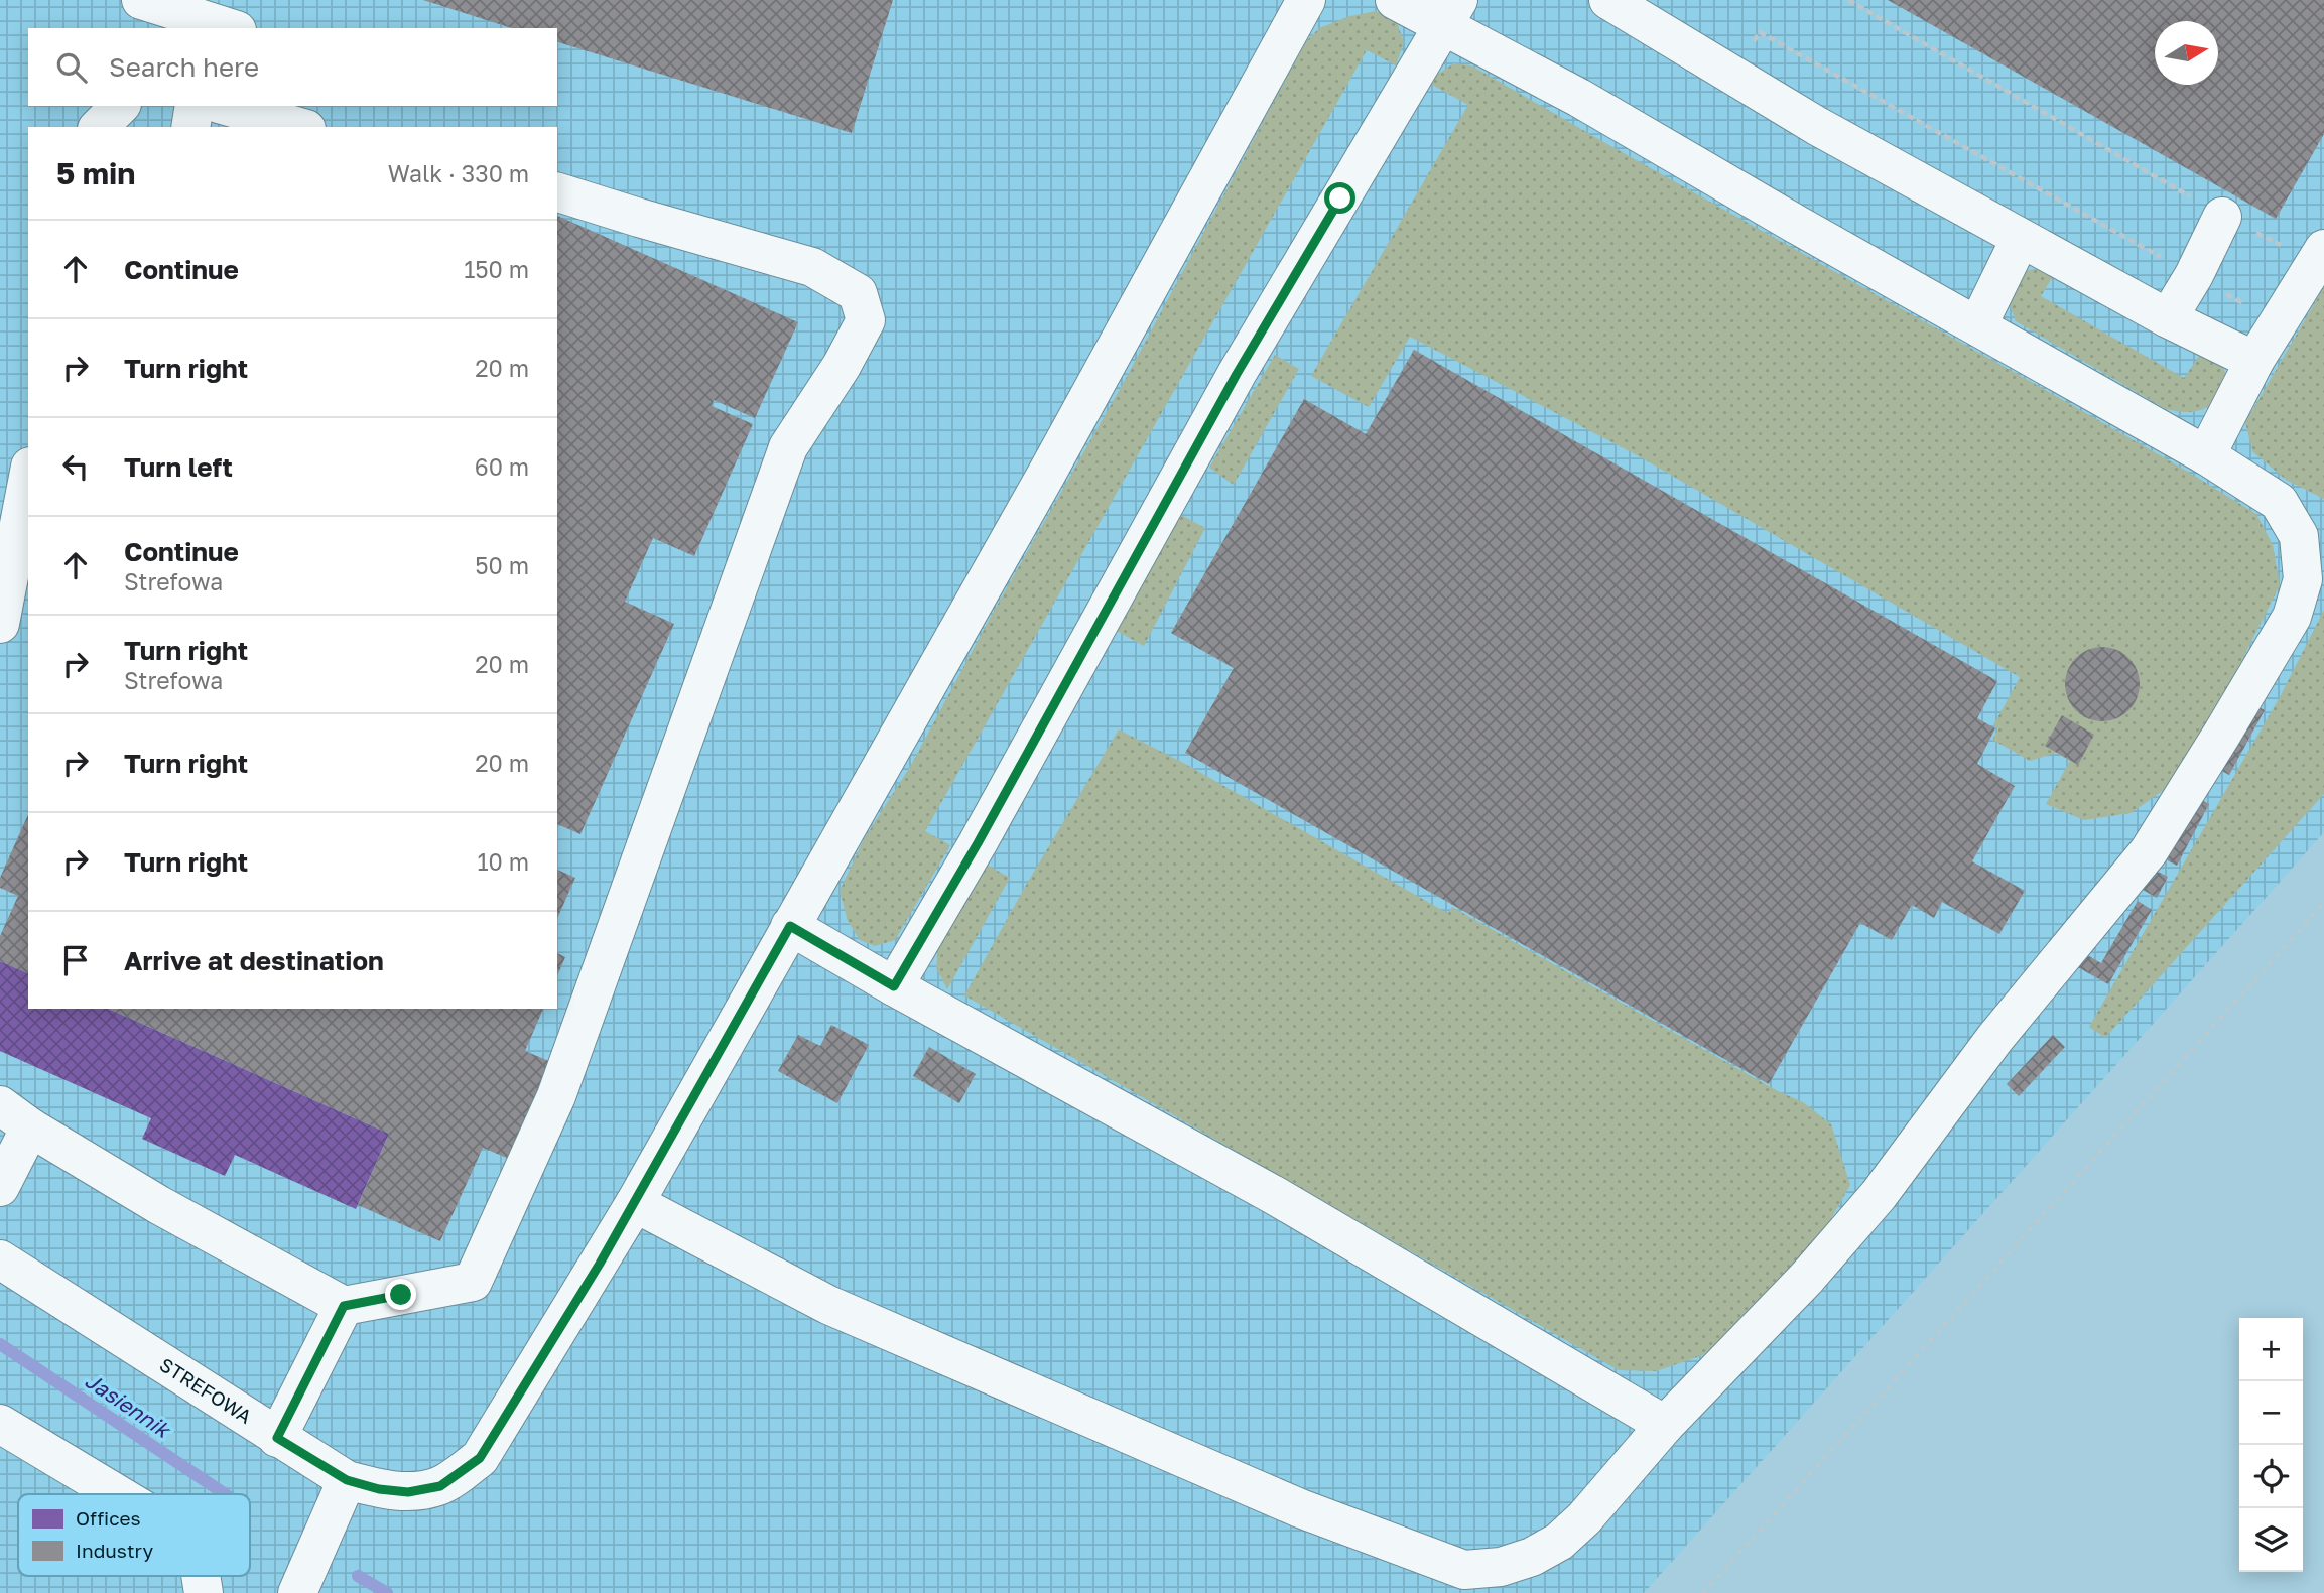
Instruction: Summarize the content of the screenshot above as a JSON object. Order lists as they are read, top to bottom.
{
  "streets": {
    "street": ["STREFOWA"]
  },
  "water": ["Jasiennik"],
  "legend": ["Offices", "Industry"],
  "north": "right",
  "page": {
    "search": "Search here",
    "heading": ["5 min", "Walk · 330 m"],
    "list": [
      ["Continue", "150 m"],
      ["Turn right", "20 m"],
      ["Turn left", "60 m"],
      ["Continue", "Strefowa", "50 m"],
      ["Turn right", "Strefowa", "20 m"],
      ["Turn right", "20 m"],
      ["Turn right", "10 m"],
      "Arrive at destination"
    ],
    "map_buttons": ["+", "−"]
  }
}
